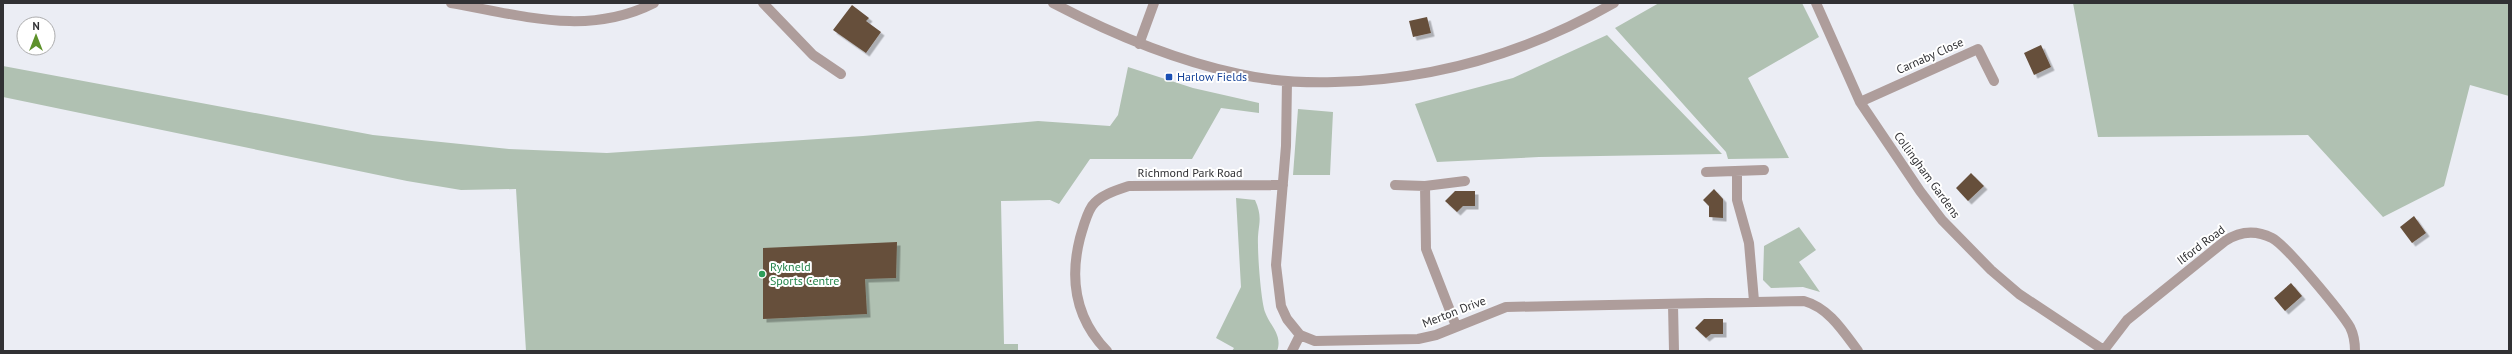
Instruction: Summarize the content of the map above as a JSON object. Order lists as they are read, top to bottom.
{
  "streets": {
    "street": [
      "Carnaby Close",
      "Richmond Park Road",
      "Collingham Gardens",
      "Ilford Road",
      "Merton Drive"
    ]
  },
  "crossings": [
    ["Carnaby Close", "Collingham Gardens"],
    ["Collingham Gardens", "Ilford Road"]
  ],
  "places": {
    "transit": ["Harlow Fields"],
    "other": ["Rykneld Sports Centre"]
  },
  "north": "top"
}
